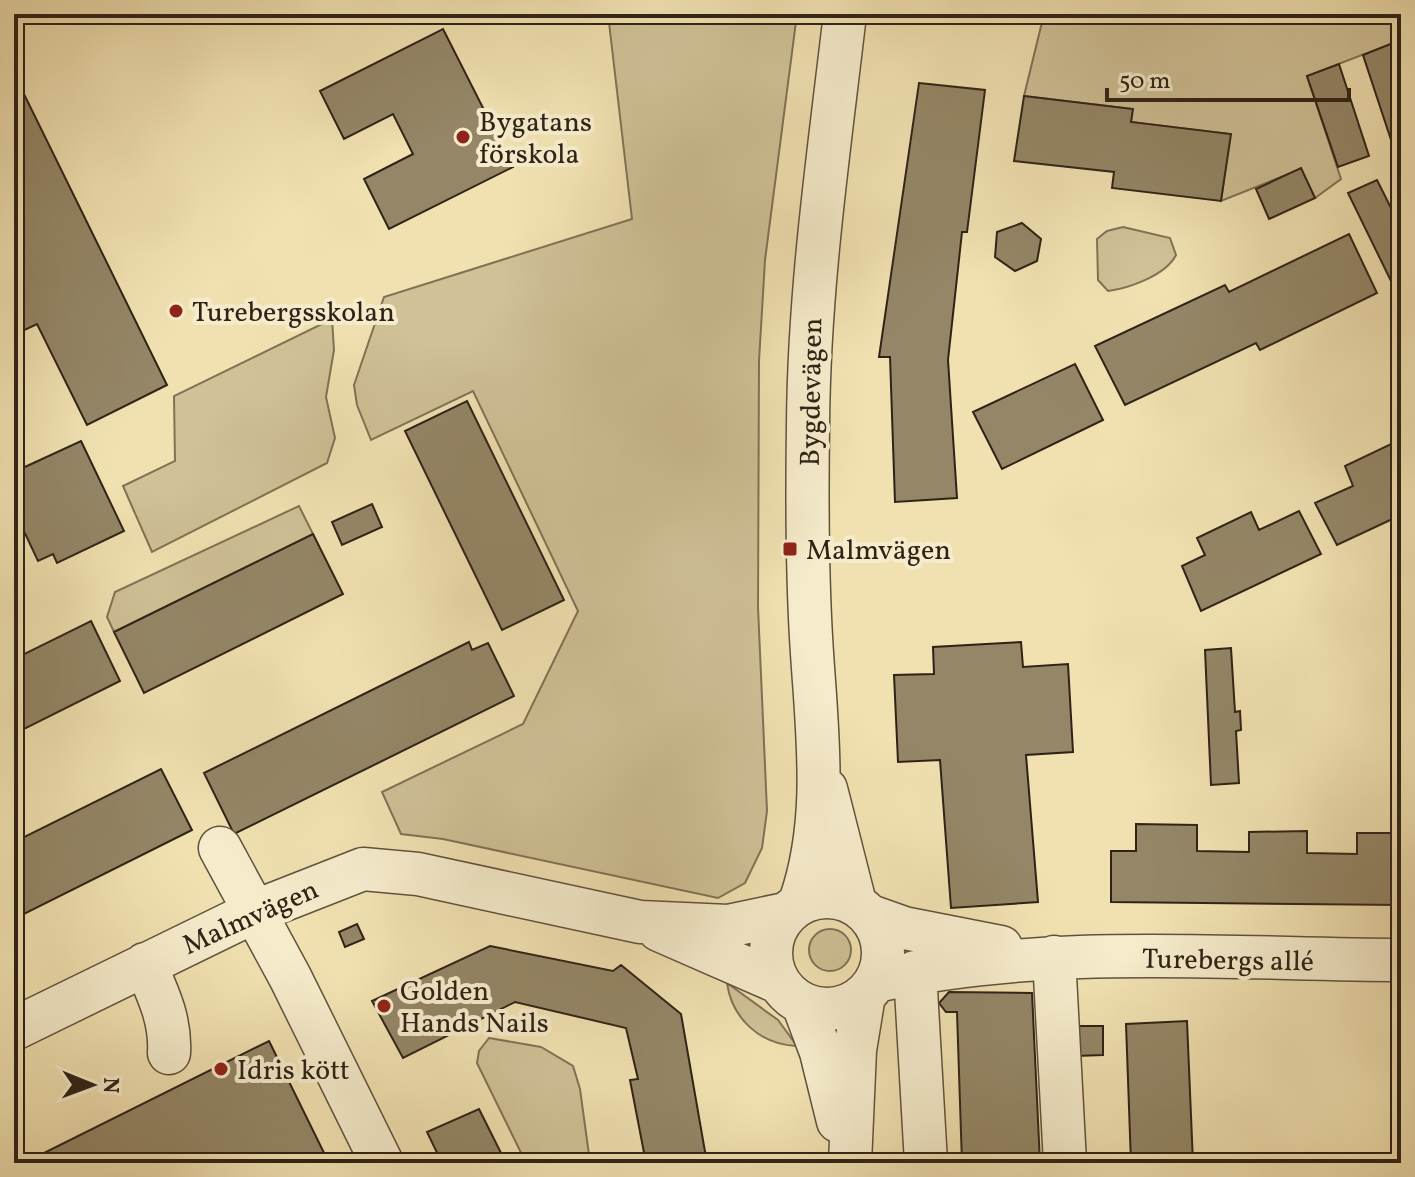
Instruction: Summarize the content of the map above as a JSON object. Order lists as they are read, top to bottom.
{
  "streets": {
    "street": ["Bygdevägen", "Malmvägen", "Turebergs allé"]
  },
  "crossings": [
    ["Bygdevägen", "Malmvägen"],
    ["Bygdevägen", "Turebergs allé"],
    ["Malmvägen", "Turebergs allé"]
  ],
  "places": {
    "other": [
      "Bygatans förskola",
      "Turebergsskolan",
      "Golden Hands Nails",
      "Idris kött"
    ],
    "transit": ["Malmvägen"]
  },
  "scale_bar": "50 m",
  "north": "right"
}
